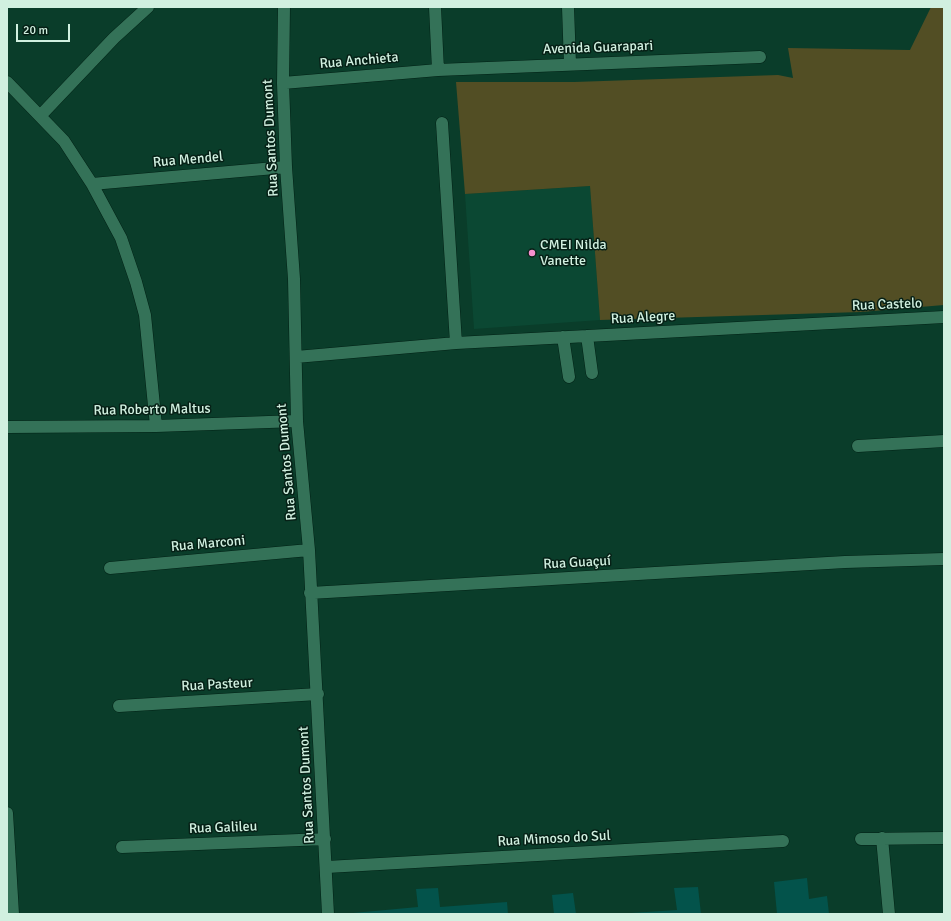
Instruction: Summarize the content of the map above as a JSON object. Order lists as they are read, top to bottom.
{
  "streets": {
    "street": [
      "Avenida Guarapari",
      "Rua Anchieta",
      "Rua Santos Dumont",
      "Rua Mendel",
      "Rua Castelo",
      "Rua Alegre",
      "Rua Roberto Maltus",
      "Rua Marconi",
      "Rua Guaçuí",
      "Rua Pasteur",
      "Rua Galileu",
      "Rua Mimoso do Sul"
    ]
  },
  "crossings": [
    ["Avenida Guarapari", "Rua Anchieta"],
    ["Rua Anchieta", "Rua Santos Dumont"],
    ["Rua Santos Dumont", "Rua Mendel"],
    ["Rua Santos Dumont", "Rua Alegre"],
    ["Rua Santos Dumont", "Rua Roberto Maltus"],
    ["Rua Santos Dumont", "Rua Marconi"],
    ["Rua Santos Dumont", "Rua Guaçuí"],
    ["Rua Santos Dumont", "Rua Pasteur"],
    ["Rua Santos Dumont", "Rua Galileu"],
    ["Rua Santos Dumont", "Rua Mimoso do Sul"],
    ["Rua Castelo", "Rua Alegre"]
  ],
  "places": ["CMEI Nilda Vanette"],
  "scale_bar": "20 m"
}
